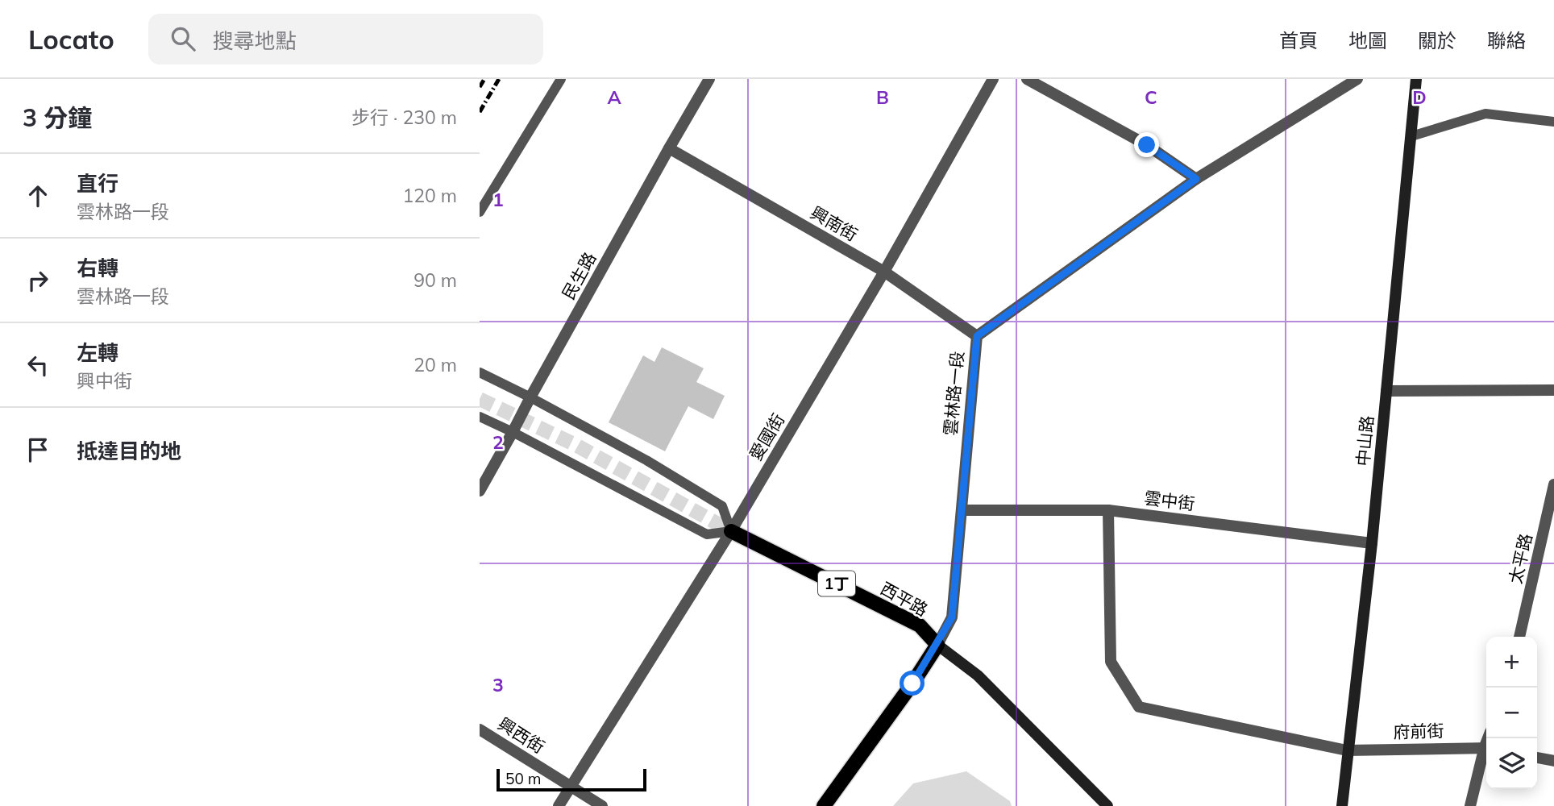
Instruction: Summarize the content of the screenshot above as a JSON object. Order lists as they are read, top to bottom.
{
  "streets": {
    "main road": ["雲林路一段", "1丁", "西平路"],
    "street": [
      "興南街",
      "民生路",
      "愛國街",
      "中山路",
      "雲中街",
      "太平路",
      "府前街",
      "興西街"
    ]
  },
  "crossings": [
    ["興南街", "民生路"],
    ["興南街", "雲林路一段"],
    ["興南街", "愛國街"],
    ["雲林路一段", "雲中街"],
    ["雲林路一段", "西平路"],
    ["愛國街", "西平路"],
    ["愛國街", "興西街"],
    ["中山路", "雲中街"],
    ["中山路", "府前街"],
    ["雲中街", "府前街"]
  ],
  "scale_bar": "50 m",
  "page": {
    "header": "Locato",
    "search": "搜尋地點",
    "nav": [
      "首頁",
      "地圖",
      "關於",
      "聯絡"
    ],
    "heading": ["3 分鐘", "步行 · 230 m"],
    "list": [
      ["直行", "雲林路一段", "120 m"],
      ["右轉", "雲林路一段", "90 m"],
      ["左轉", "興中街", "20 m"],
      "抵達目的地"
    ],
    "map_buttons": ["+", "−"],
    "scale": "50 m"
  },
  "grid": {
    "columns": [
      "A",
      "B",
      "C",
      "D"
    ],
    "rows": ["1", "2", "3"]
  }
}
